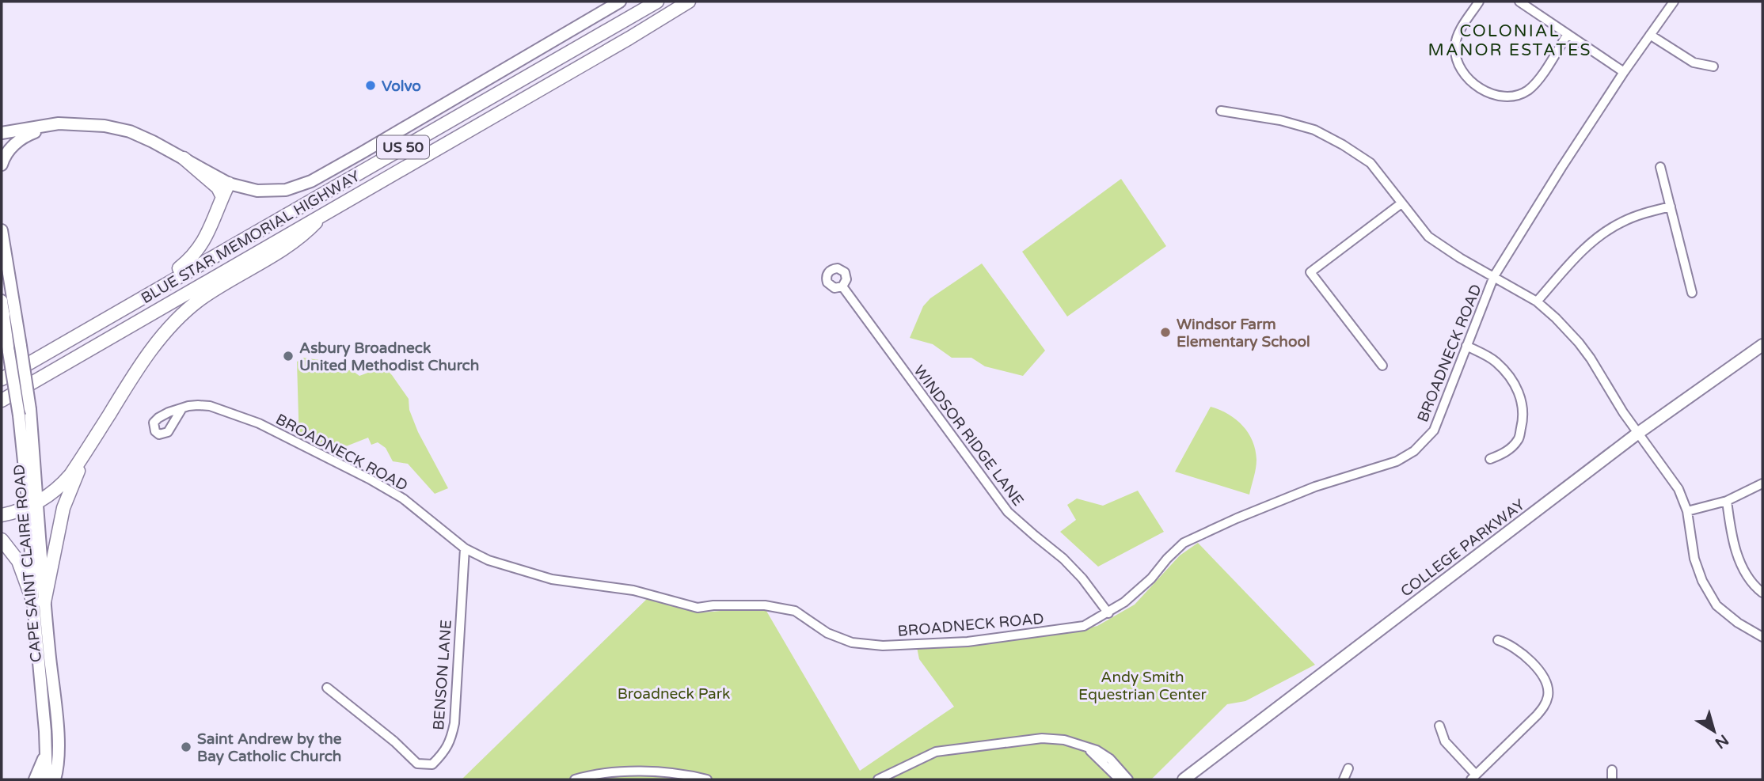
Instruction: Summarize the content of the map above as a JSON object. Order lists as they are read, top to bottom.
{
  "streets": {
    "highway": ["US 50", "BLUE STAR MEMORIAL HIGHWAY"],
    "main road": ["COLLEGE PARKWAY", "CAPE SAINT CLAIRE ROAD"],
    "street": ["BROADNECK ROAD", "WINDSOR RIDGE LANE", "BENSON LANE"]
  },
  "crossings": [
    ["BROADNECK ROAD", "WINDSOR RIDGE LANE"],
    ["BROADNECK ROAD", "BENSON LANE"]
  ],
  "districts": ["COLONIAL MANOR ESTATES"],
  "parks": ["Andy Smith Equestrian Center", "Broadneck Park"],
  "places": [
    "Volvo",
    "Windsor Farm Elementary School",
    "Asbury Broadneck United Methodist Church",
    "Saint Andrew by the Bay Catholic Church"
  ],
  "north": "bottom right"
}
